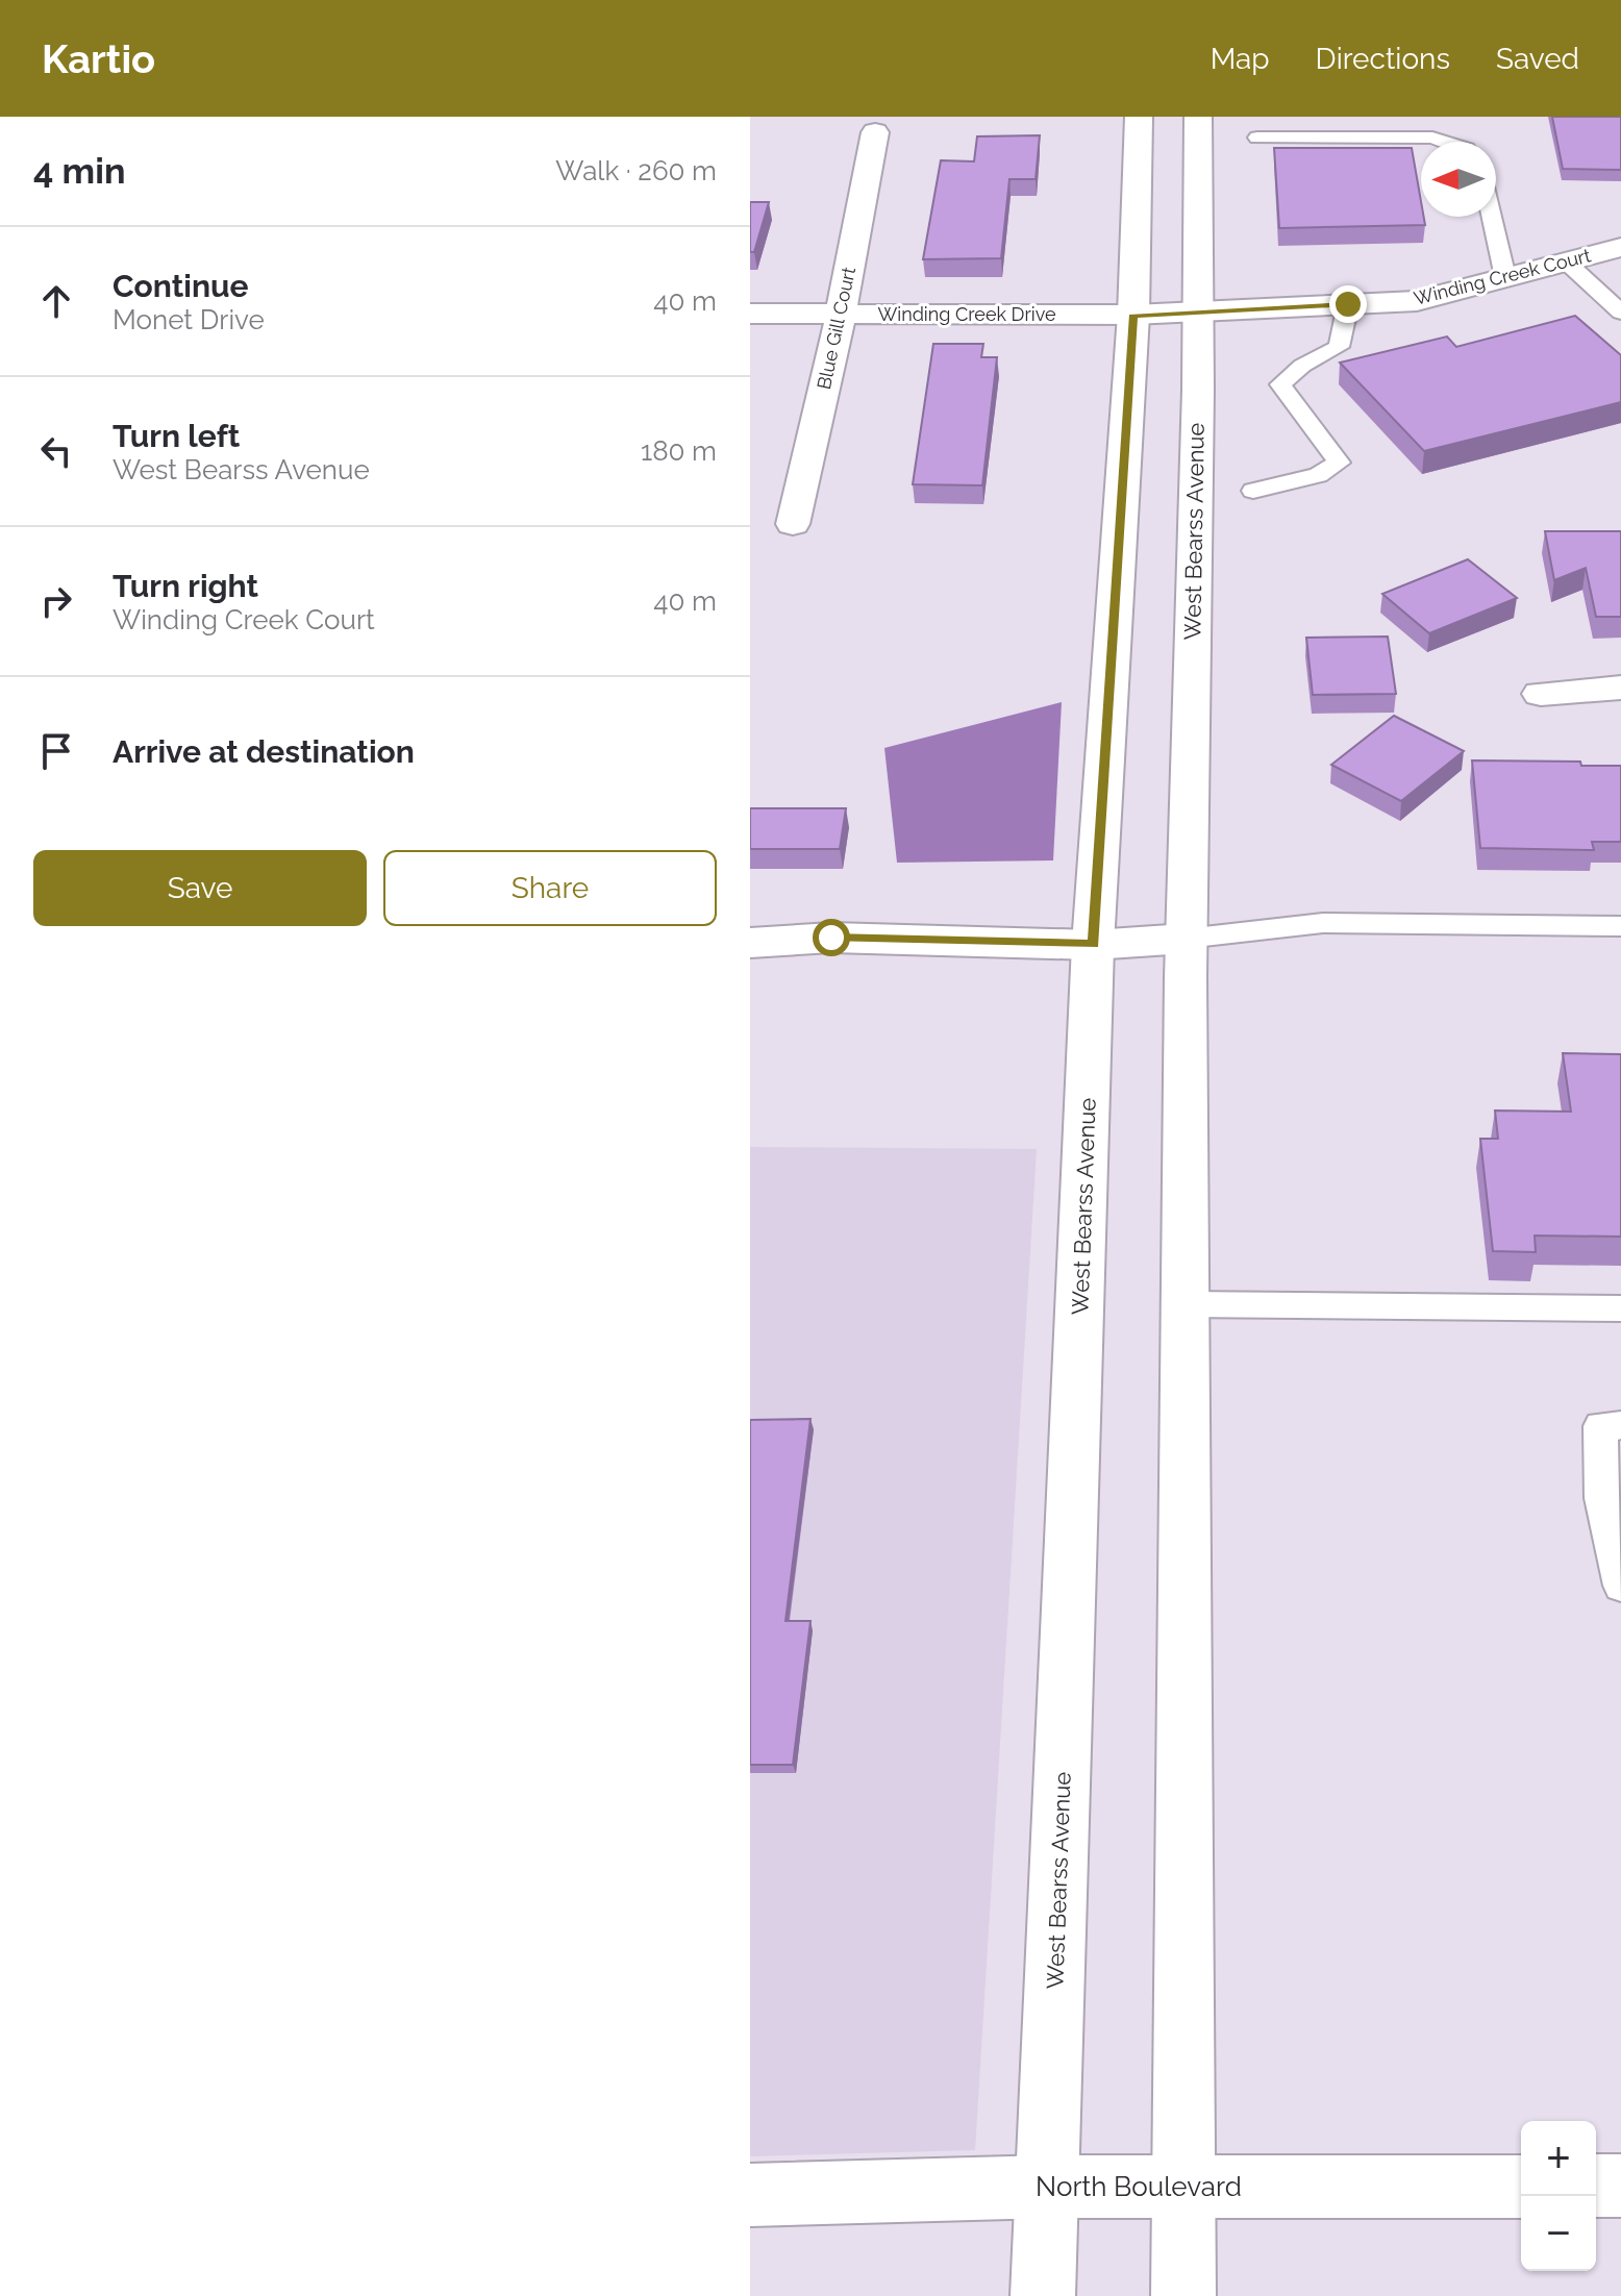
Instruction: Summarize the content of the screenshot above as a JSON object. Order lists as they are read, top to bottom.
{
  "streets": {
    "main road": [
      "Winding Creek Court",
      "Winding Creek Drive",
      "Blue Gill Court",
      "West Bearss Avenue",
      "North Boulevard"
    ]
  },
  "crossings": [
    ["Winding Creek Court", "Winding Creek Drive"],
    ["Winding Creek Court", "West Bearss Avenue"],
    ["Winding Creek Drive", "Blue Gill Court"],
    ["Winding Creek Drive", "West Bearss Avenue"],
    ["West Bearss Avenue", "North Boulevard"]
  ],
  "north": "left",
  "page": {
    "header": "Kartio",
    "nav": ["Map", "Directions", "Saved"],
    "heading": ["4 min", "Walk · 260 m"],
    "list": [
      ["Continue", "Monet Drive", "40 m"],
      ["Turn left", "West Bearss Avenue", "180 m"],
      ["Turn right", "Winding Creek Court", "40 m"],
      "Arrive at destination"
    ],
    "buttons": ["Save", "Share"],
    "map_buttons": ["+", "−"]
  }
}
